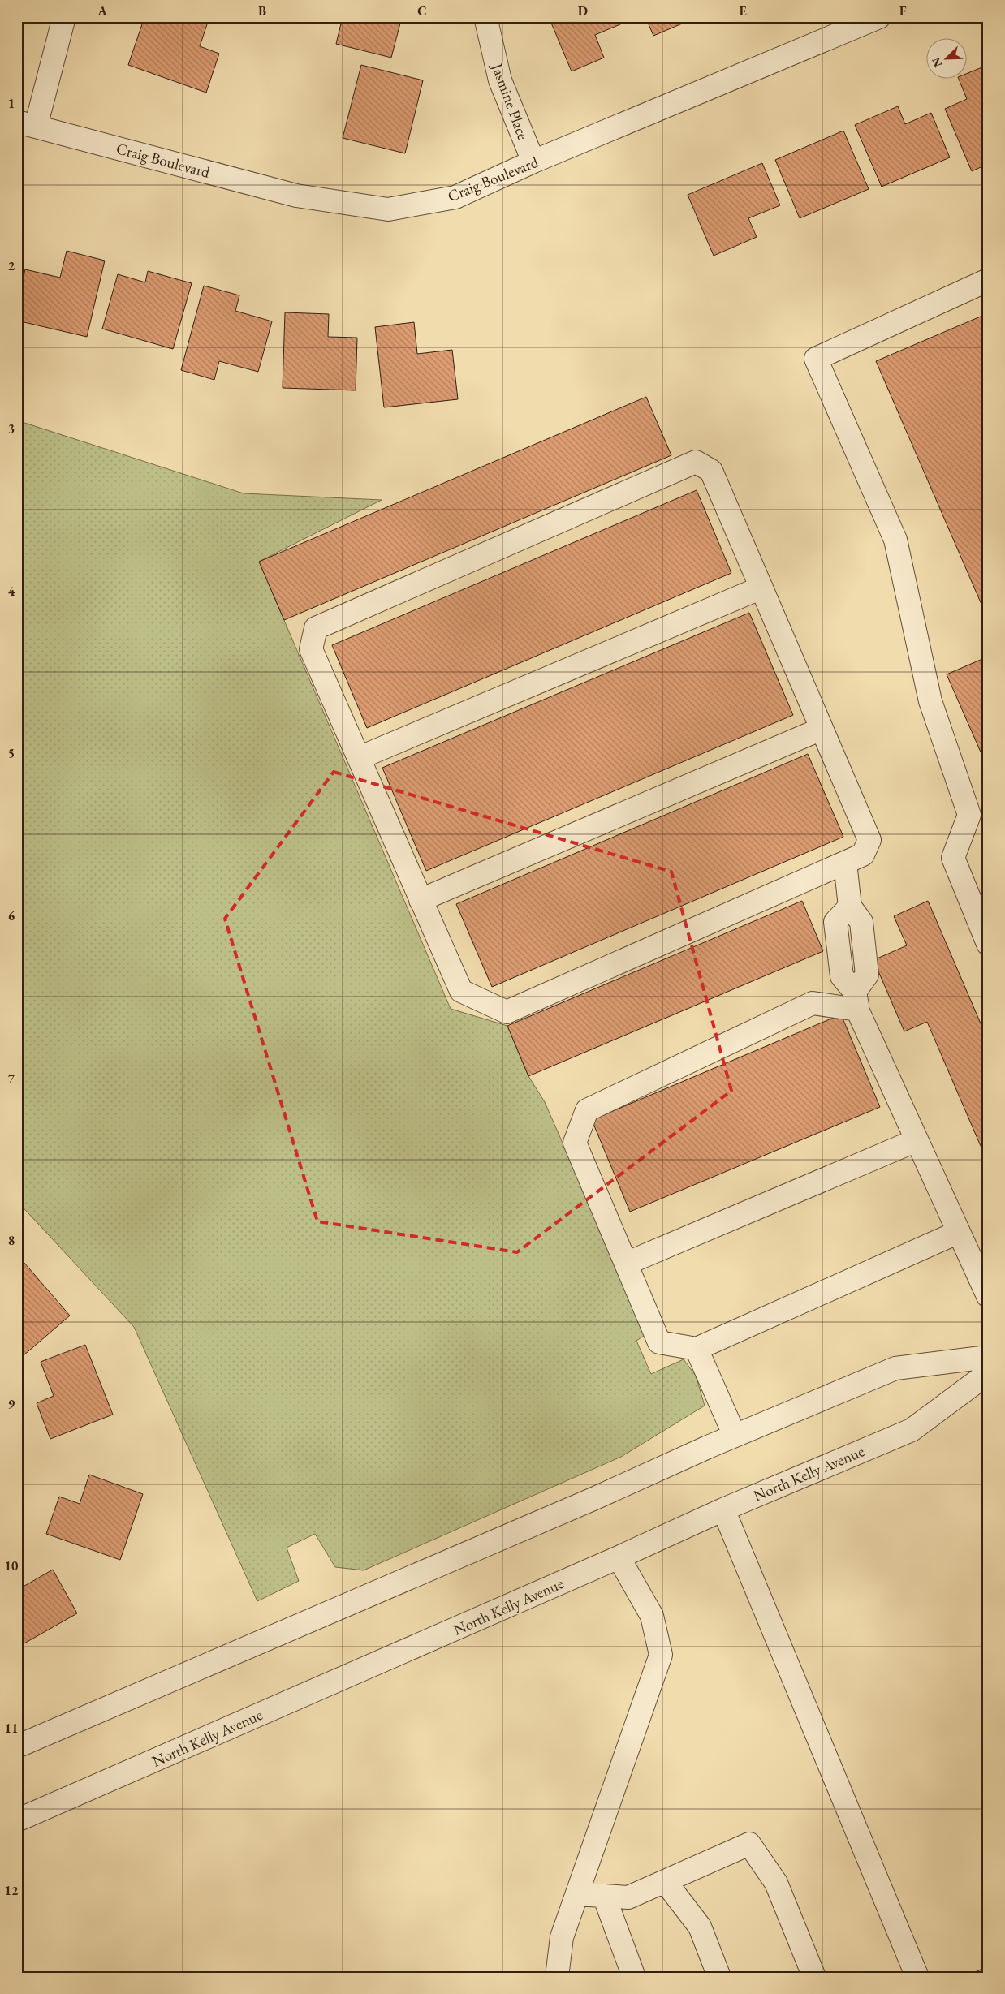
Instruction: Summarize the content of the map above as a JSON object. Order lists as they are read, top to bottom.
{
  "streets": {
    "street": ["Jasmine Place", "Craig Boulevard", "North Kelly Avenue"]
  },
  "crossings": [
    ["Jasmine Place", "Craig Boulevard"]
  ],
  "north": "bottom left",
  "grid": {
    "columns": [
      "A",
      "B",
      "C",
      "D",
      "E",
      "F"
    ],
    "rows": [
      "1",
      "2",
      "3",
      "4",
      "5",
      "6",
      "7",
      "8",
      "9",
      "10",
      "11",
      "12"
    ]
  }
}
